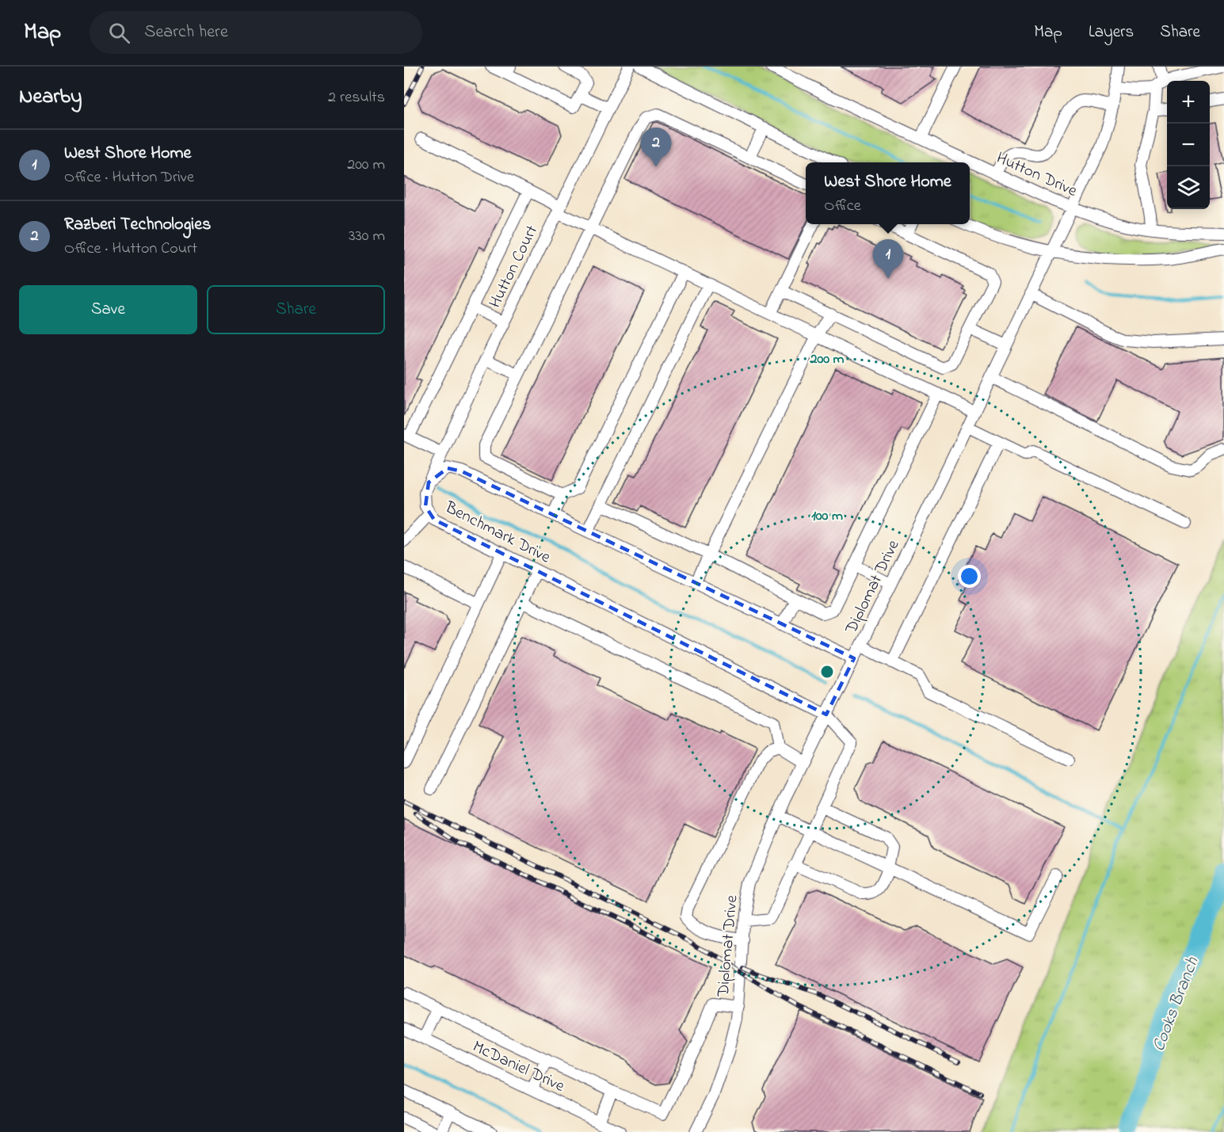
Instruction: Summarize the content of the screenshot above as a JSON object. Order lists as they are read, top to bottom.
{
  "streets": {
    "street": [
      "Hutton Drive",
      "Hutton Court",
      "Benchmark Drive",
      "Diplomat Drive",
      "McDaniel Drive"
    ]
  },
  "crossings": [
    ["Hutton Drive", "Diplomat Drive"],
    ["Hutton Court", "Benchmark Drive"],
    ["Benchmark Drive", "Diplomat Drive"]
  ],
  "water": ["Cooks Branch"],
  "page": {
    "header": "Map",
    "search": "Search here",
    "nav": ["Map", "Layers", "Share"],
    "heading": ["Nearby", "2 results"],
    "map_buttons": ["+", "−"],
    "pins": ["2", "1"],
    "list": [
      {
        "mark": "1",
        "name": "West Shore Home",
        "note": "Office · Hutton Drive",
        "value": "200 m"
      },
      {
        "mark": "2",
        "name": "Razberi Technologies",
        "note": "Office · Hutton Court",
        "value": "330 m"
      }
    ],
    "popup": ["West Shore Home", "Office"],
    "buttons": ["Save", "Share"]
  },
  "rings": ["200 m", "100 m"]
}
